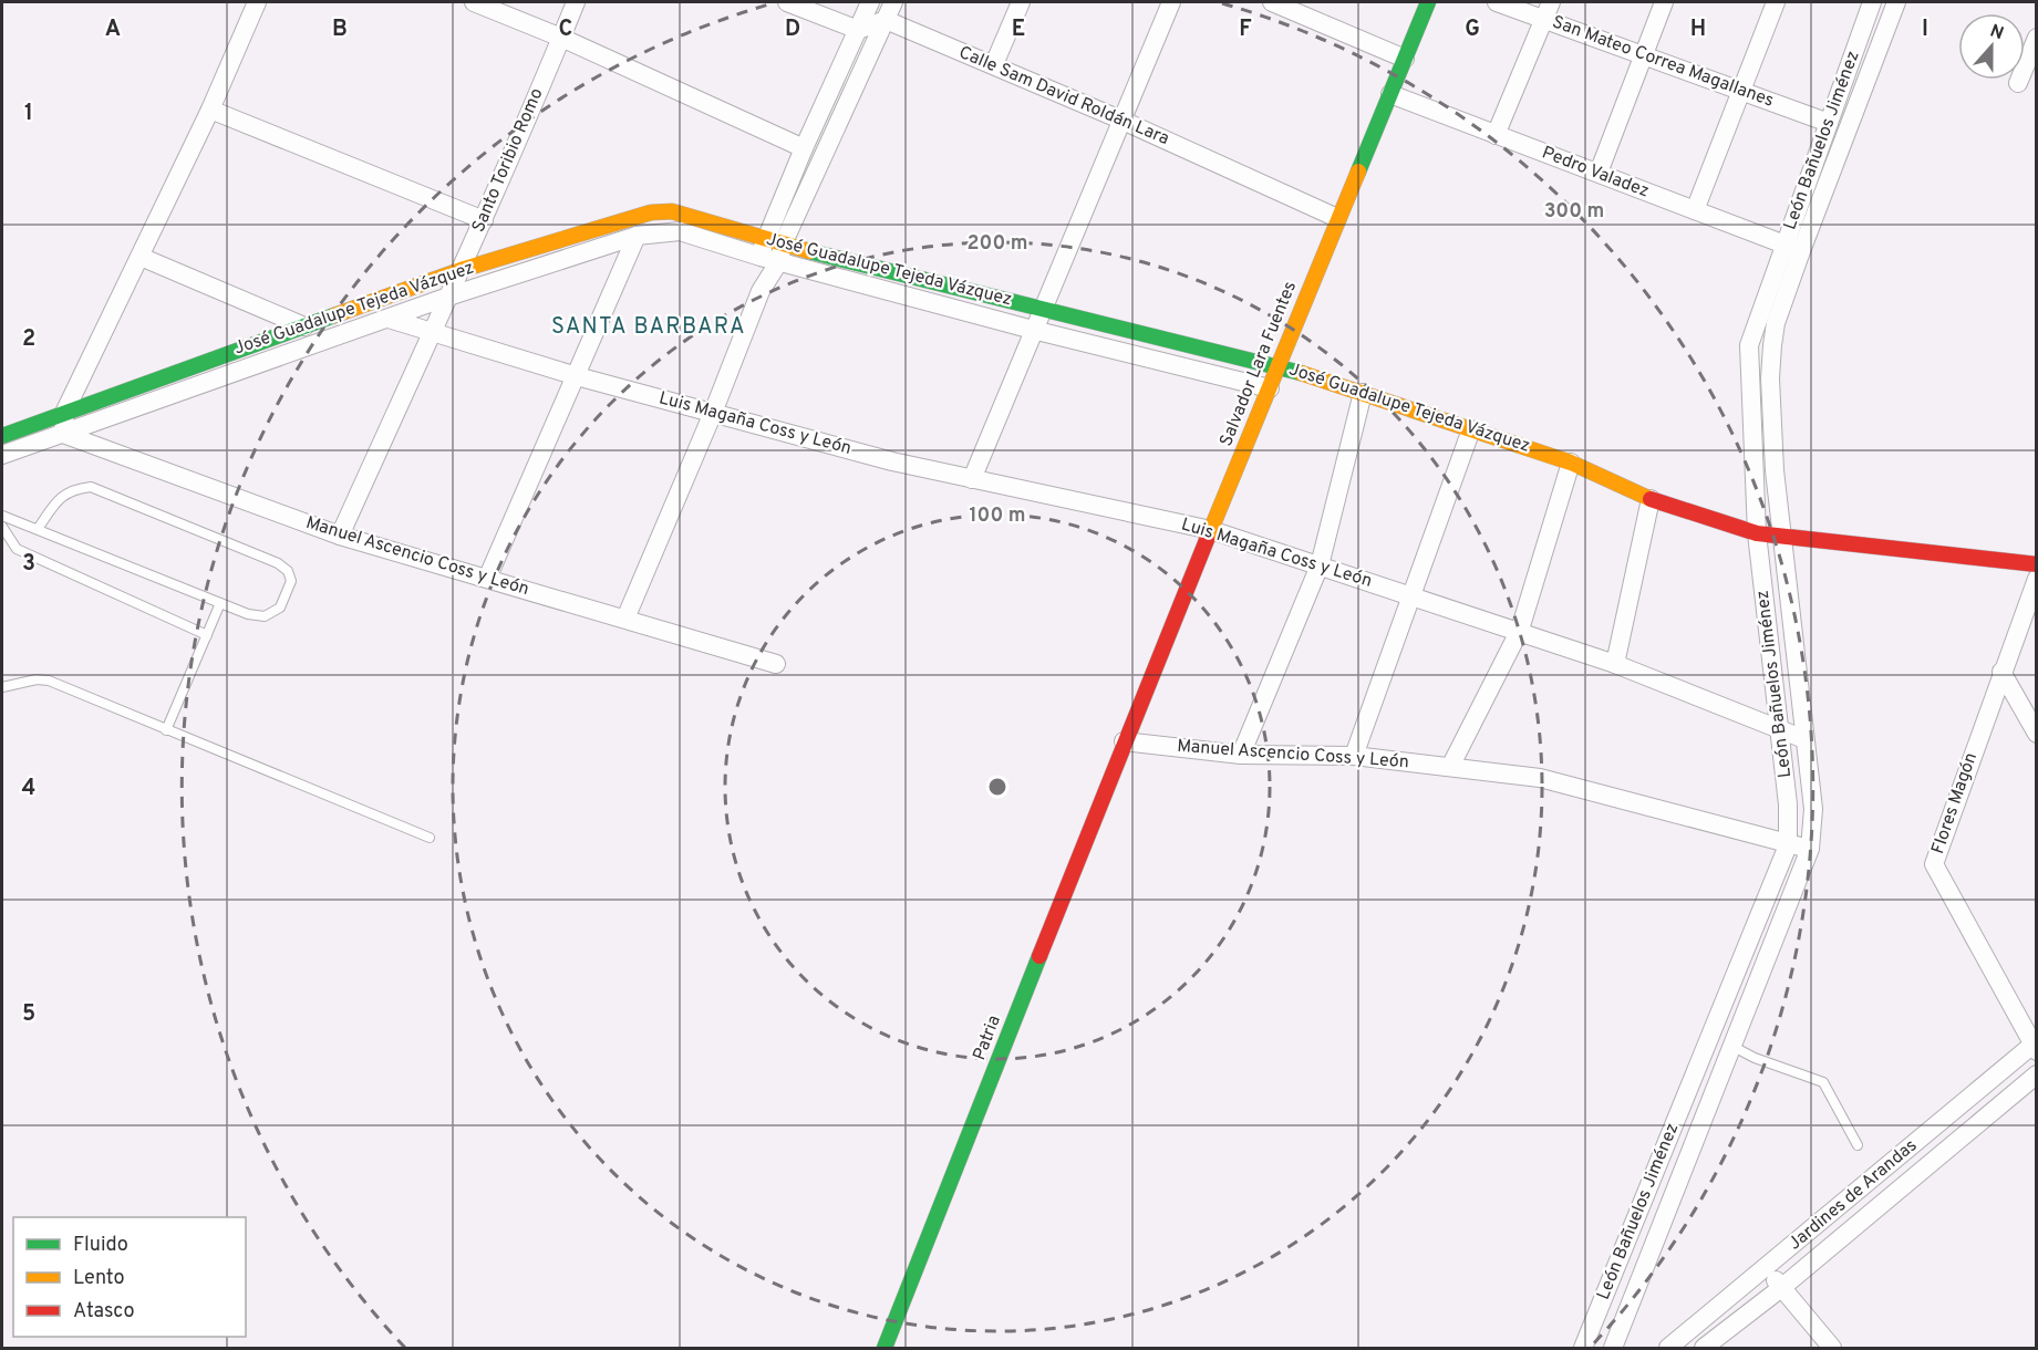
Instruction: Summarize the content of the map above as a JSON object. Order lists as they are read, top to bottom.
{
  "streets": {
    "street": [
      "San Mateo Correa Magallanes",
      "Calle Sam David Roldán Lara",
      "León Bañuelos Jiménez",
      "Santo Toribio Romo",
      "Pedro Valadez",
      "José Guadalupe Tejeda Vázquez",
      "Salvador Lara Fuentes",
      "Luis Magaña Coss y León",
      "Manuel Ascencio Coss y León",
      "Flores Magón",
      "Patria",
      "Jardines de Arandas"
    ]
  },
  "crossings": [
    ["San Mateo Correa Magallanes", "León Bañuelos Jiménez"],
    ["Calle Sam David Roldán Lara", "Salvador Lara Fuentes"],
    ["León Bañuelos Jiménez", "Pedro Valadez"],
    ["León Bañuelos Jiménez", "José Guadalupe Tejeda Vázquez"],
    ["León Bañuelos Jiménez", "Luis Magaña Coss y León"],
    ["León Bañuelos Jiménez", "Manuel Ascencio Coss y León"],
    ["Santo Toribio Romo", "José Guadalupe Tejeda Vázquez"],
    ["Santo Toribio Romo", "Luis Magaña Coss y León"],
    ["Santo Toribio Romo", "Manuel Ascencio Coss y León"],
    ["Pedro Valadez", "Salvador Lara Fuentes"],
    ["José Guadalupe Tejeda Vázquez", "Salvador Lara Fuentes"],
    ["José Guadalupe Tejeda Vázquez", "Luis Magaña Coss y León"],
    ["José Guadalupe Tejeda Vázquez", "Manuel Ascencio Coss y León"],
    ["Salvador Lara Fuentes", "Luis Magaña Coss y León"],
    ["Salvador Lara Fuentes", "Manuel Ascencio Coss y León"],
    ["Salvador Lara Fuentes", "Patria"],
    ["Manuel Ascencio Coss y León", "Patria"],
    ["Flores Magón", "Jardines de Arandas"]
  ],
  "districts": ["SANTA BARBARA"],
  "legend": ["Fluido", "Lento", "Atasco"],
  "north": "top",
  "grid": {
    "columns": [
      "A",
      "B",
      "C",
      "D",
      "E",
      "F",
      "G",
      "H",
      "I"
    ],
    "rows": [
      "1",
      "2",
      "3",
      "4",
      "5"
    ]
  },
  "rings": ["300 m", "200 m", "100 m"]
}
